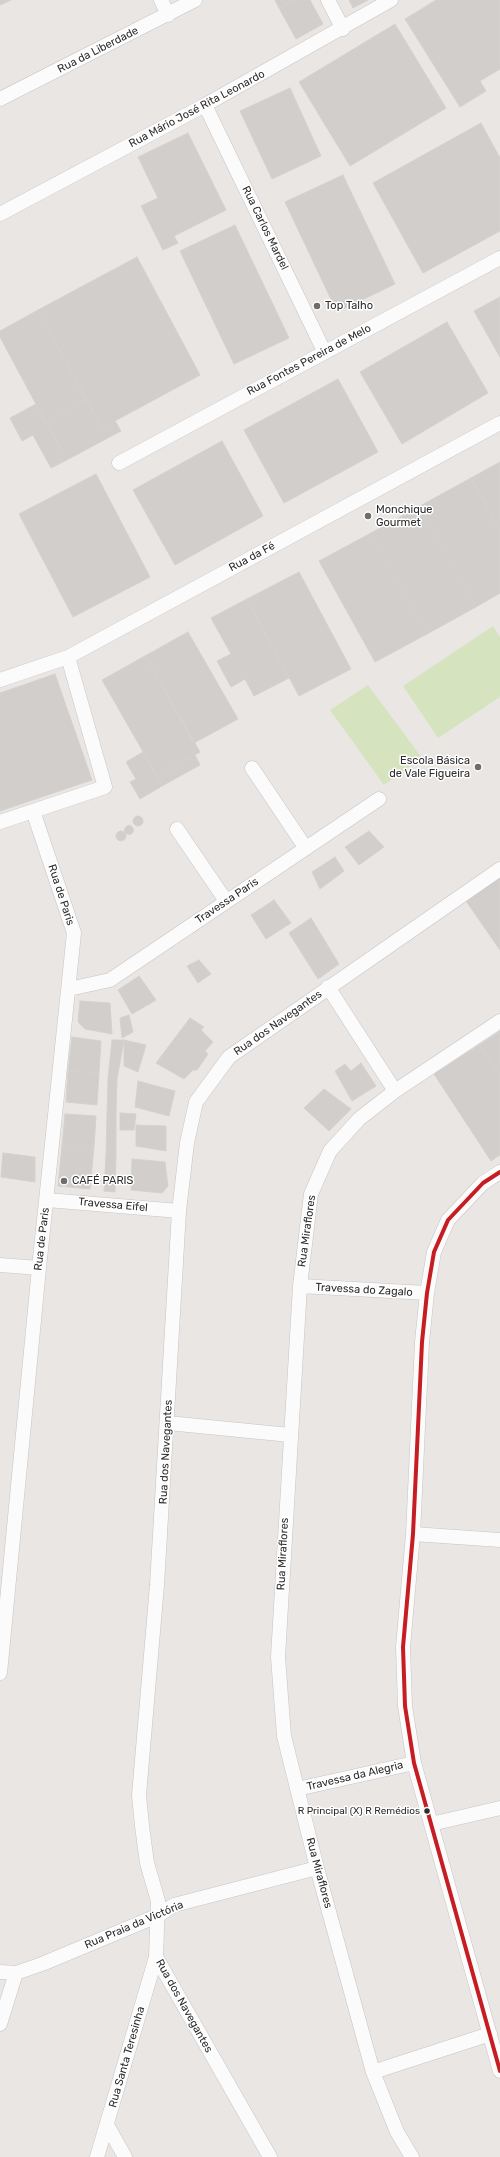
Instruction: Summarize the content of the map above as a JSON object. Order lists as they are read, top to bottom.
{
  "streets": {
    "street": [
      "Rua da Liberdade",
      "Rua Mário José Rita Leonardo",
      "Rua Carlos Mardel",
      "Rua Fontes Pereira de Melo",
      "Rua da Fé",
      "Rua de Paris",
      "Travessa Paris",
      "Rua dos Navegantes",
      "Travessa Eifel",
      "Rua Miraflores",
      "Travessa do Zagalo",
      "Travessa da Alegria",
      "Rua Praia da Victória",
      "Rua Santa Teresinha"
    ]
  },
  "crossings": [
    ["Rua Mário José Rita Leonardo", "Rua Carlos Mardel"],
    ["Rua Carlos Mardel", "Rua Fontes Pereira de Melo"],
    ["Rua de Paris", "Travessa Paris"],
    ["Rua de Paris", "Travessa Eifel"],
    ["Rua dos Navegantes", "Travessa Eifel"],
    ["Rua dos Navegantes", "Rua Praia da Victória"],
    ["Rua dos Navegantes", "Rua Santa Teresinha"],
    ["Rua Miraflores", "Travessa do Zagalo"],
    ["Rua Miraflores", "Travessa da Alegria"],
    ["Rua Miraflores", "Rua Praia da Victória"]
  ],
  "places": [
    "Top Talho",
    "Monchique Gourmet",
    "Escola Básica de Vale Figueira",
    "CAFÉ PARIS",
    "R Principal (X) R Remédios"
  ]
}
